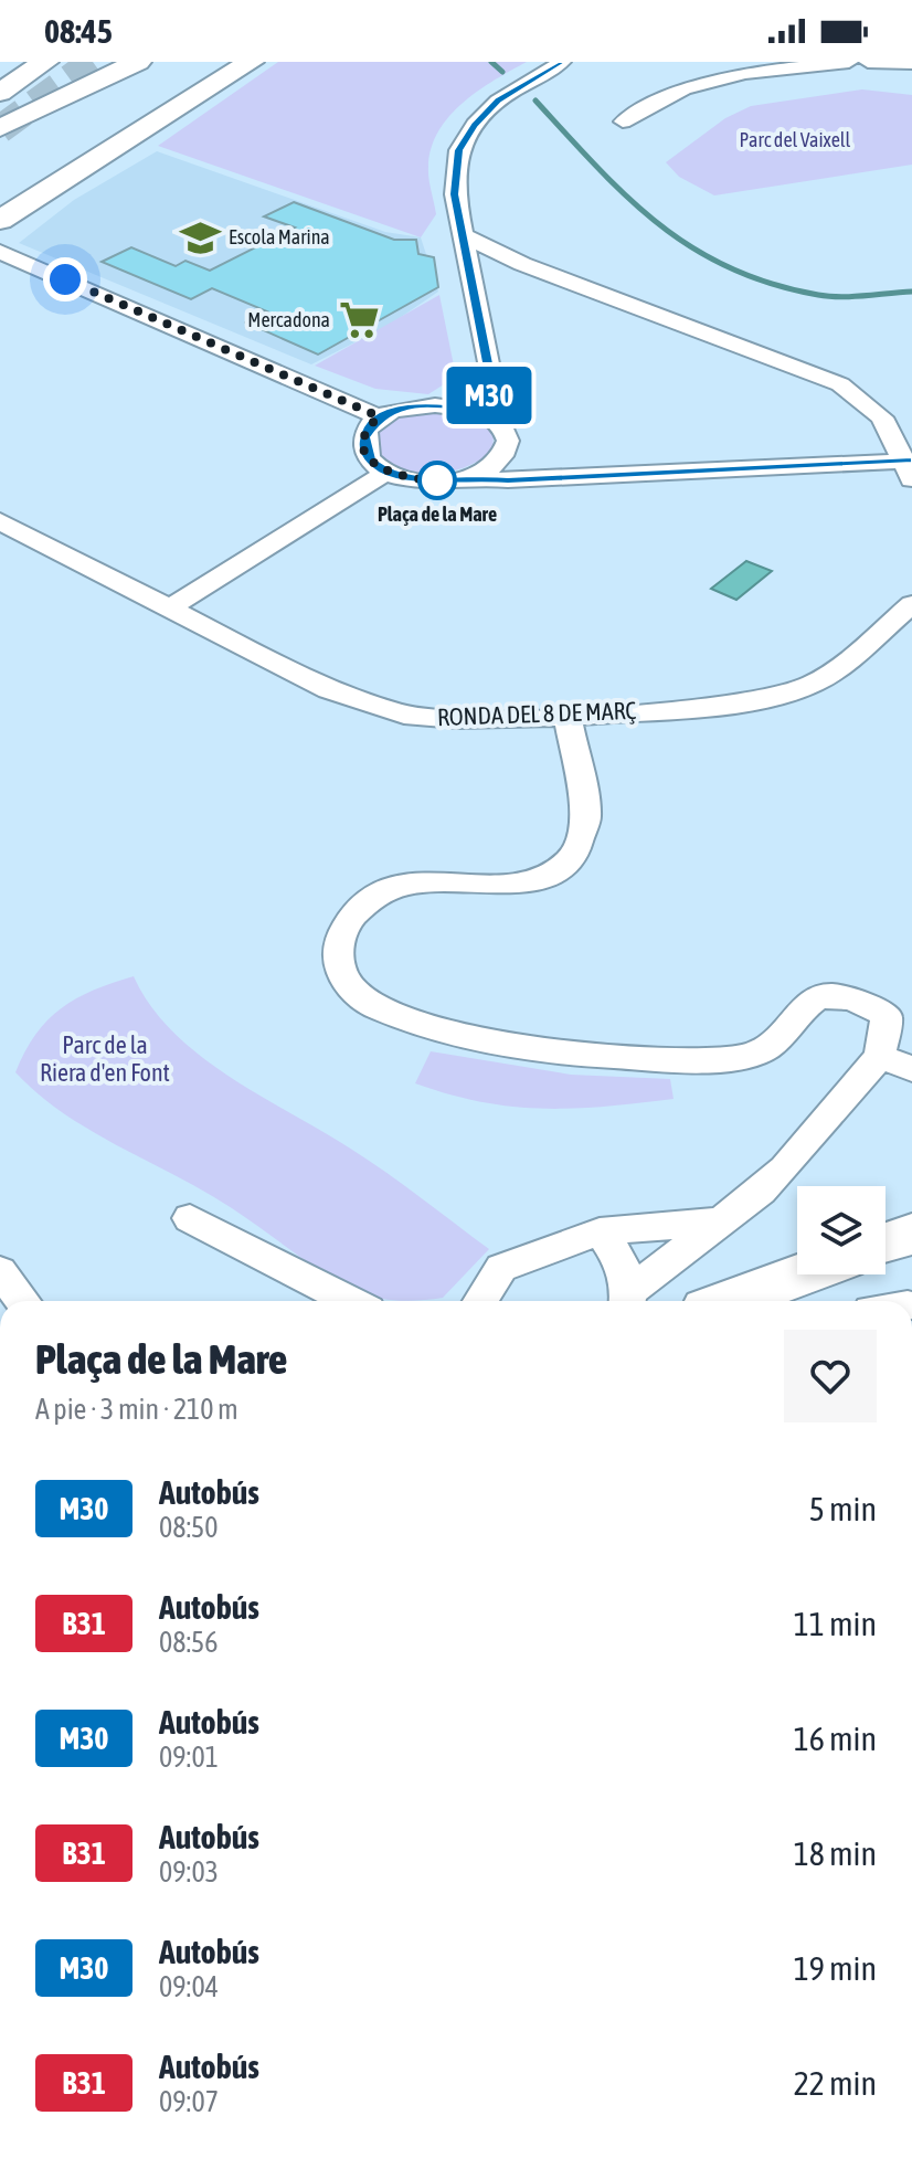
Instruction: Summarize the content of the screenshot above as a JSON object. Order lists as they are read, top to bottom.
{
  "streets": {
    "street": ["RONDA DEL 8 DE MARÇ"]
  },
  "parks": ["Parc del Vaixell", "Parc de la Riera d'en Font"],
  "places": {
    "school or university": ["Escola Marina"],
    "supermarket": ["Mercadona"],
    "other": ["Plaça de la Mare"]
  },
  "lines": ["bus line M30"],
  "page": {
    "status": "08:45",
    "on_map": "M30",
    "heading": ["Plaça de la Mare", "A pie · 3 min · 210 m"],
    "list": [
      {
        "mark": "M30",
        "name": "Autobús",
        "note": "08:50",
        "value": "5 min"
      },
      {
        "mark": "B31",
        "name": "Autobús",
        "note": "08:56",
        "value": "11 min"
      },
      {
        "mark": "M30",
        "name": "Autobús",
        "note": "09:01",
        "value": "16 min"
      },
      {
        "mark": "B31",
        "name": "Autobús",
        "note": "09:03",
        "value": "18 min"
      },
      {
        "mark": "M30",
        "name": "Autobús",
        "note": "09:04",
        "value": "19 min"
      },
      {
        "mark": "B31",
        "name": "Autobús",
        "note": "09:07",
        "value": "22 min"
      }
    ]
  }
}
